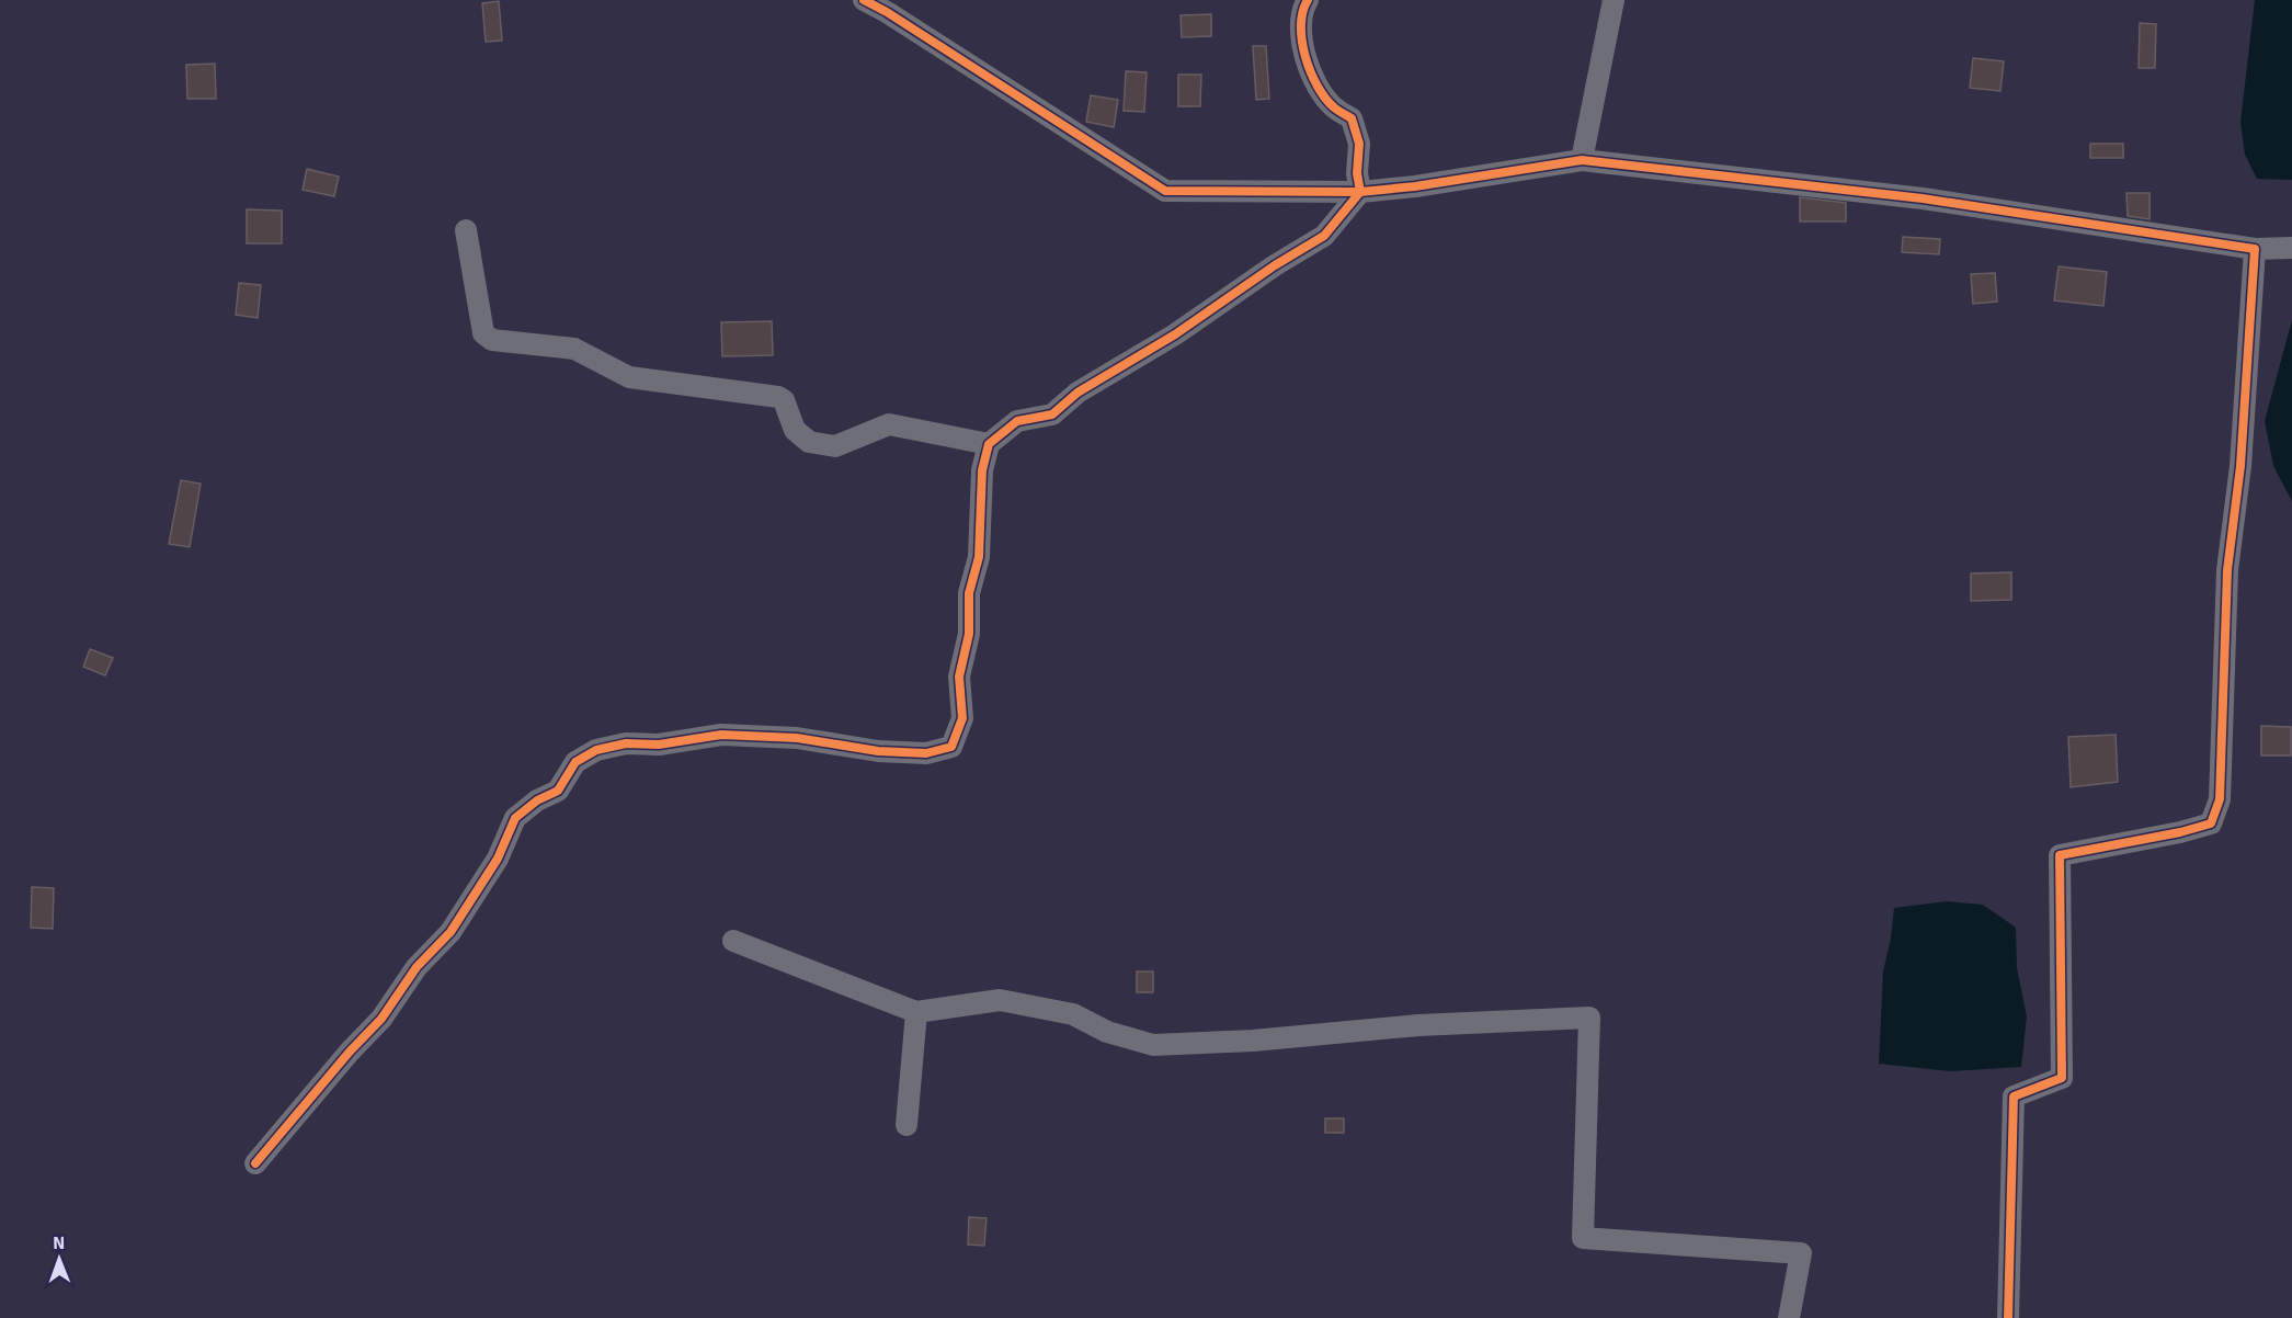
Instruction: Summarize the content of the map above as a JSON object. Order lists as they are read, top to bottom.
{
  "north": "top"
}
